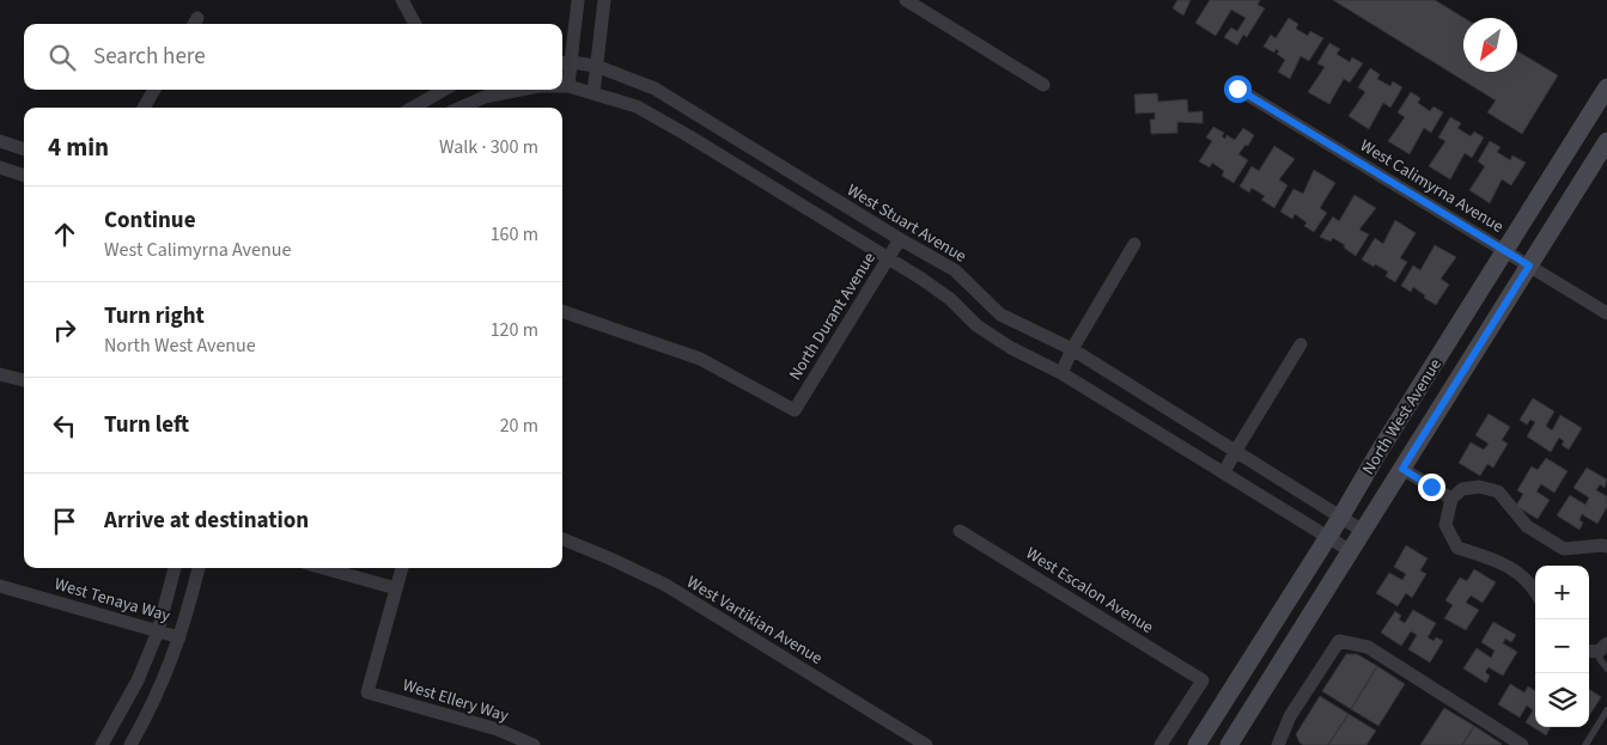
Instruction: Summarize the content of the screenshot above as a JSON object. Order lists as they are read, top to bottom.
{
  "streets": {
    "main road": ["North West Avenue"],
    "street": [
      "West Calimyrna Avenue",
      "West Stuart Avenue",
      "North Durant Avenue",
      "West Escalon Avenue",
      "West Tenaya Way",
      "West Vartikian Avenue",
      "West Ellery Way"
    ]
  },
  "crossings": [
    ["West Calimyrna Avenue", "North West Avenue"],
    ["West Stuart Avenue", "North Durant Avenue"],
    ["West Stuart Avenue", "North West Avenue"]
  ],
  "north": "bottom left",
  "page": {
    "search": "Search here",
    "heading": ["4 min", "Walk · 300 m"],
    "list": [
      ["Continue", "West Calimyrna Avenue", "160 m"],
      ["Turn right", "North West Avenue", "120 m"],
      ["Turn left", "20 m"],
      "Arrive at destination"
    ],
    "map_buttons": ["+", "−"]
  }
}
